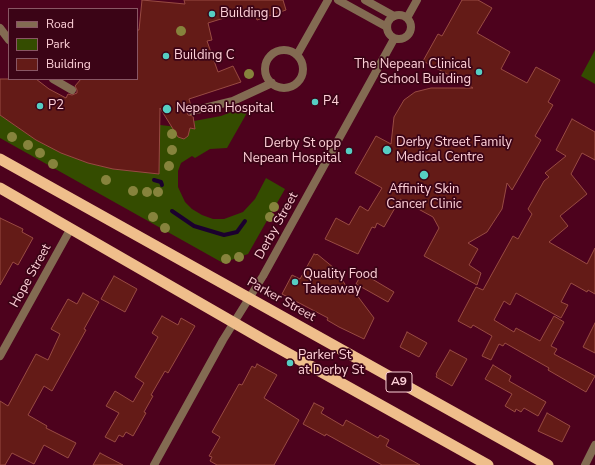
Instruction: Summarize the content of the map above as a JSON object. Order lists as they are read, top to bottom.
{
  "streets": {
    "highway": ["Parker Street", "A9"],
    "street": ["Derby Street", "Hope Street"]
  },
  "crossings": [
    ["Derby Street", "Parker Street"],
    ["Derby Street", "A9"],
    ["Hope Street", "A9"]
  ],
  "places": [
    "Building D",
    "Building C",
    "The Nepean Clinical School Building",
    "P4",
    "P2",
    "Nepean Hospital",
    "Derby Street Family Medical Centre",
    "Derby St opp Nepean Hospital",
    "Affinity Skin Cancer Clinic",
    "Quality Food Takeaway",
    "Parker St at Derby St"
  ],
  "legend": ["Road", "Park", "Building"]
}
